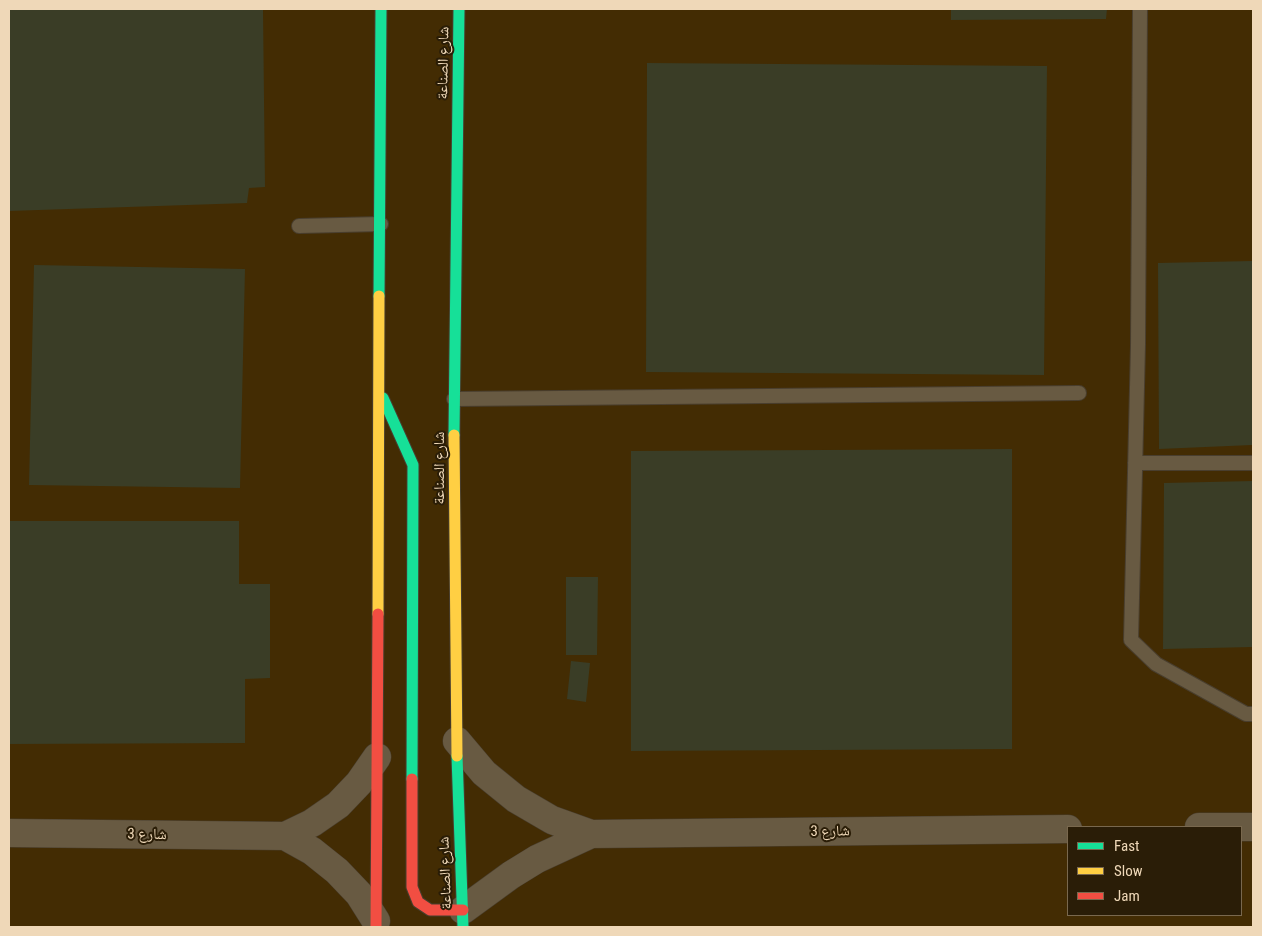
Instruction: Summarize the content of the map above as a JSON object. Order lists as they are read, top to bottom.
{
  "streets": {
    "street": ["شارع الصناعة", "شارع 3"]
  },
  "crossings": [
    ["شارع الصناعة", "شارع 3"]
  ],
  "legend": ["Fast", "Slow", "Jam"]
}
